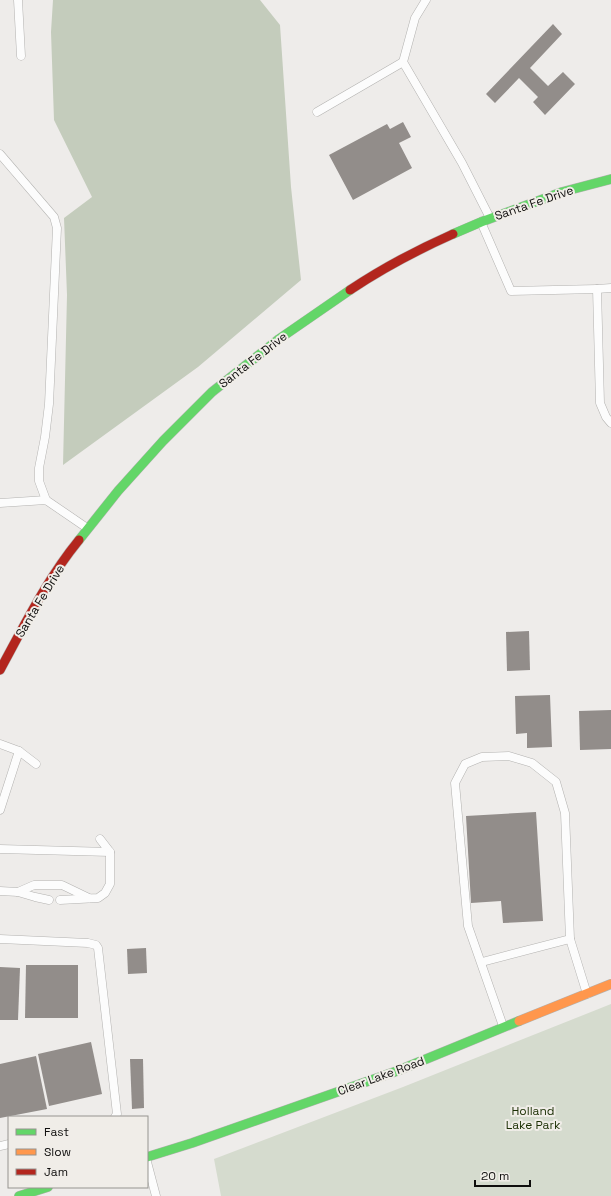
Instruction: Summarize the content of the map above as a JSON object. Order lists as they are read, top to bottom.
{
  "streets": {
    "main road": ["Santa Fe Drive", "Clear Lake Road"]
  },
  "parks": ["Holland Lake Park"],
  "legend": ["Fast", "Slow", "Jam"],
  "scale_bar": "20 m"
}
